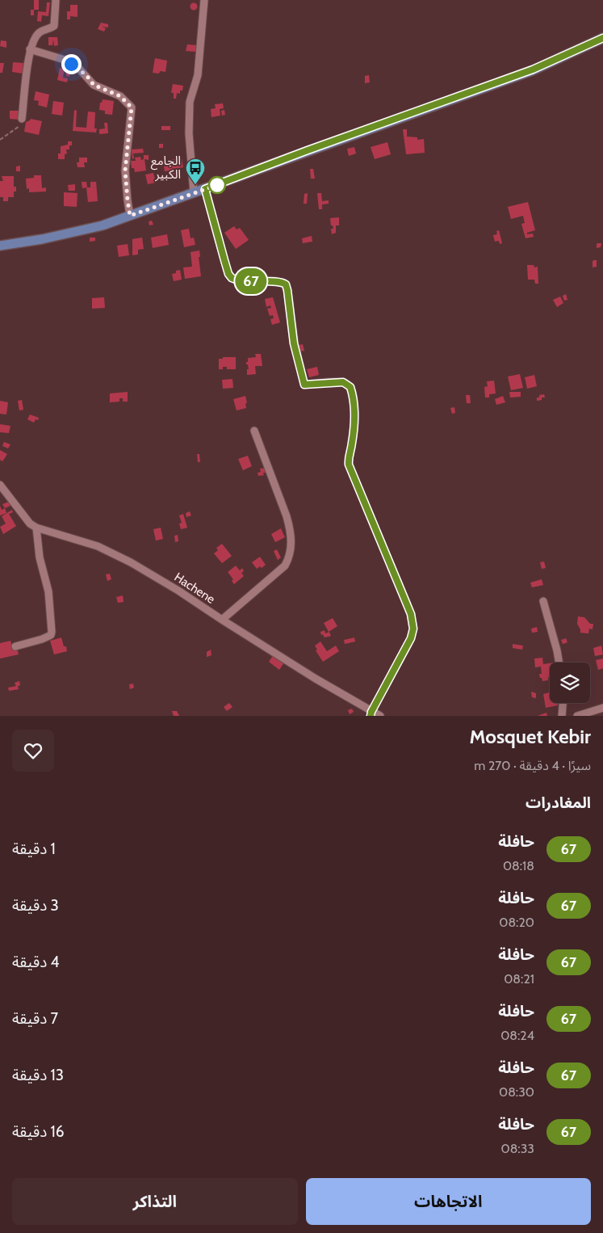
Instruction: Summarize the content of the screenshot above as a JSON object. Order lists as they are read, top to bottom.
{
  "streets": {
    "street": ["Hachene"]
  },
  "places": {
    "bus stop": ["الجامع الكبير"]
  },
  "lines": ["bus line 67"],
  "page": {
    "on_map": "67",
    "heading": [
      ["Mosquet Kebir", "سيرًا · 4 دقيقة · 270 m"],
      "المغادرات"
    ],
    "list": [
      {
        "mark": "67",
        "name": "حافلة",
        "note": "08:18",
        "value": "1 دقيقة"
      },
      {
        "mark": "67",
        "name": "حافلة",
        "note": "08:20",
        "value": "3 دقيقة"
      },
      {
        "mark": "67",
        "name": "حافلة",
        "note": "08:21",
        "value": "4 دقيقة"
      },
      {
        "mark": "67",
        "name": "حافلة",
        "note": "08:24",
        "value": "7 دقيقة"
      },
      {
        "mark": "67",
        "name": "حافلة",
        "note": "08:30",
        "value": "13 دقيقة"
      },
      {
        "mark": "67",
        "name": "حافلة",
        "note": "08:33",
        "value": "16 دقيقة"
      }
    ],
    "buttons": ["الاتجاهات", "التذاكر"]
  }
}
